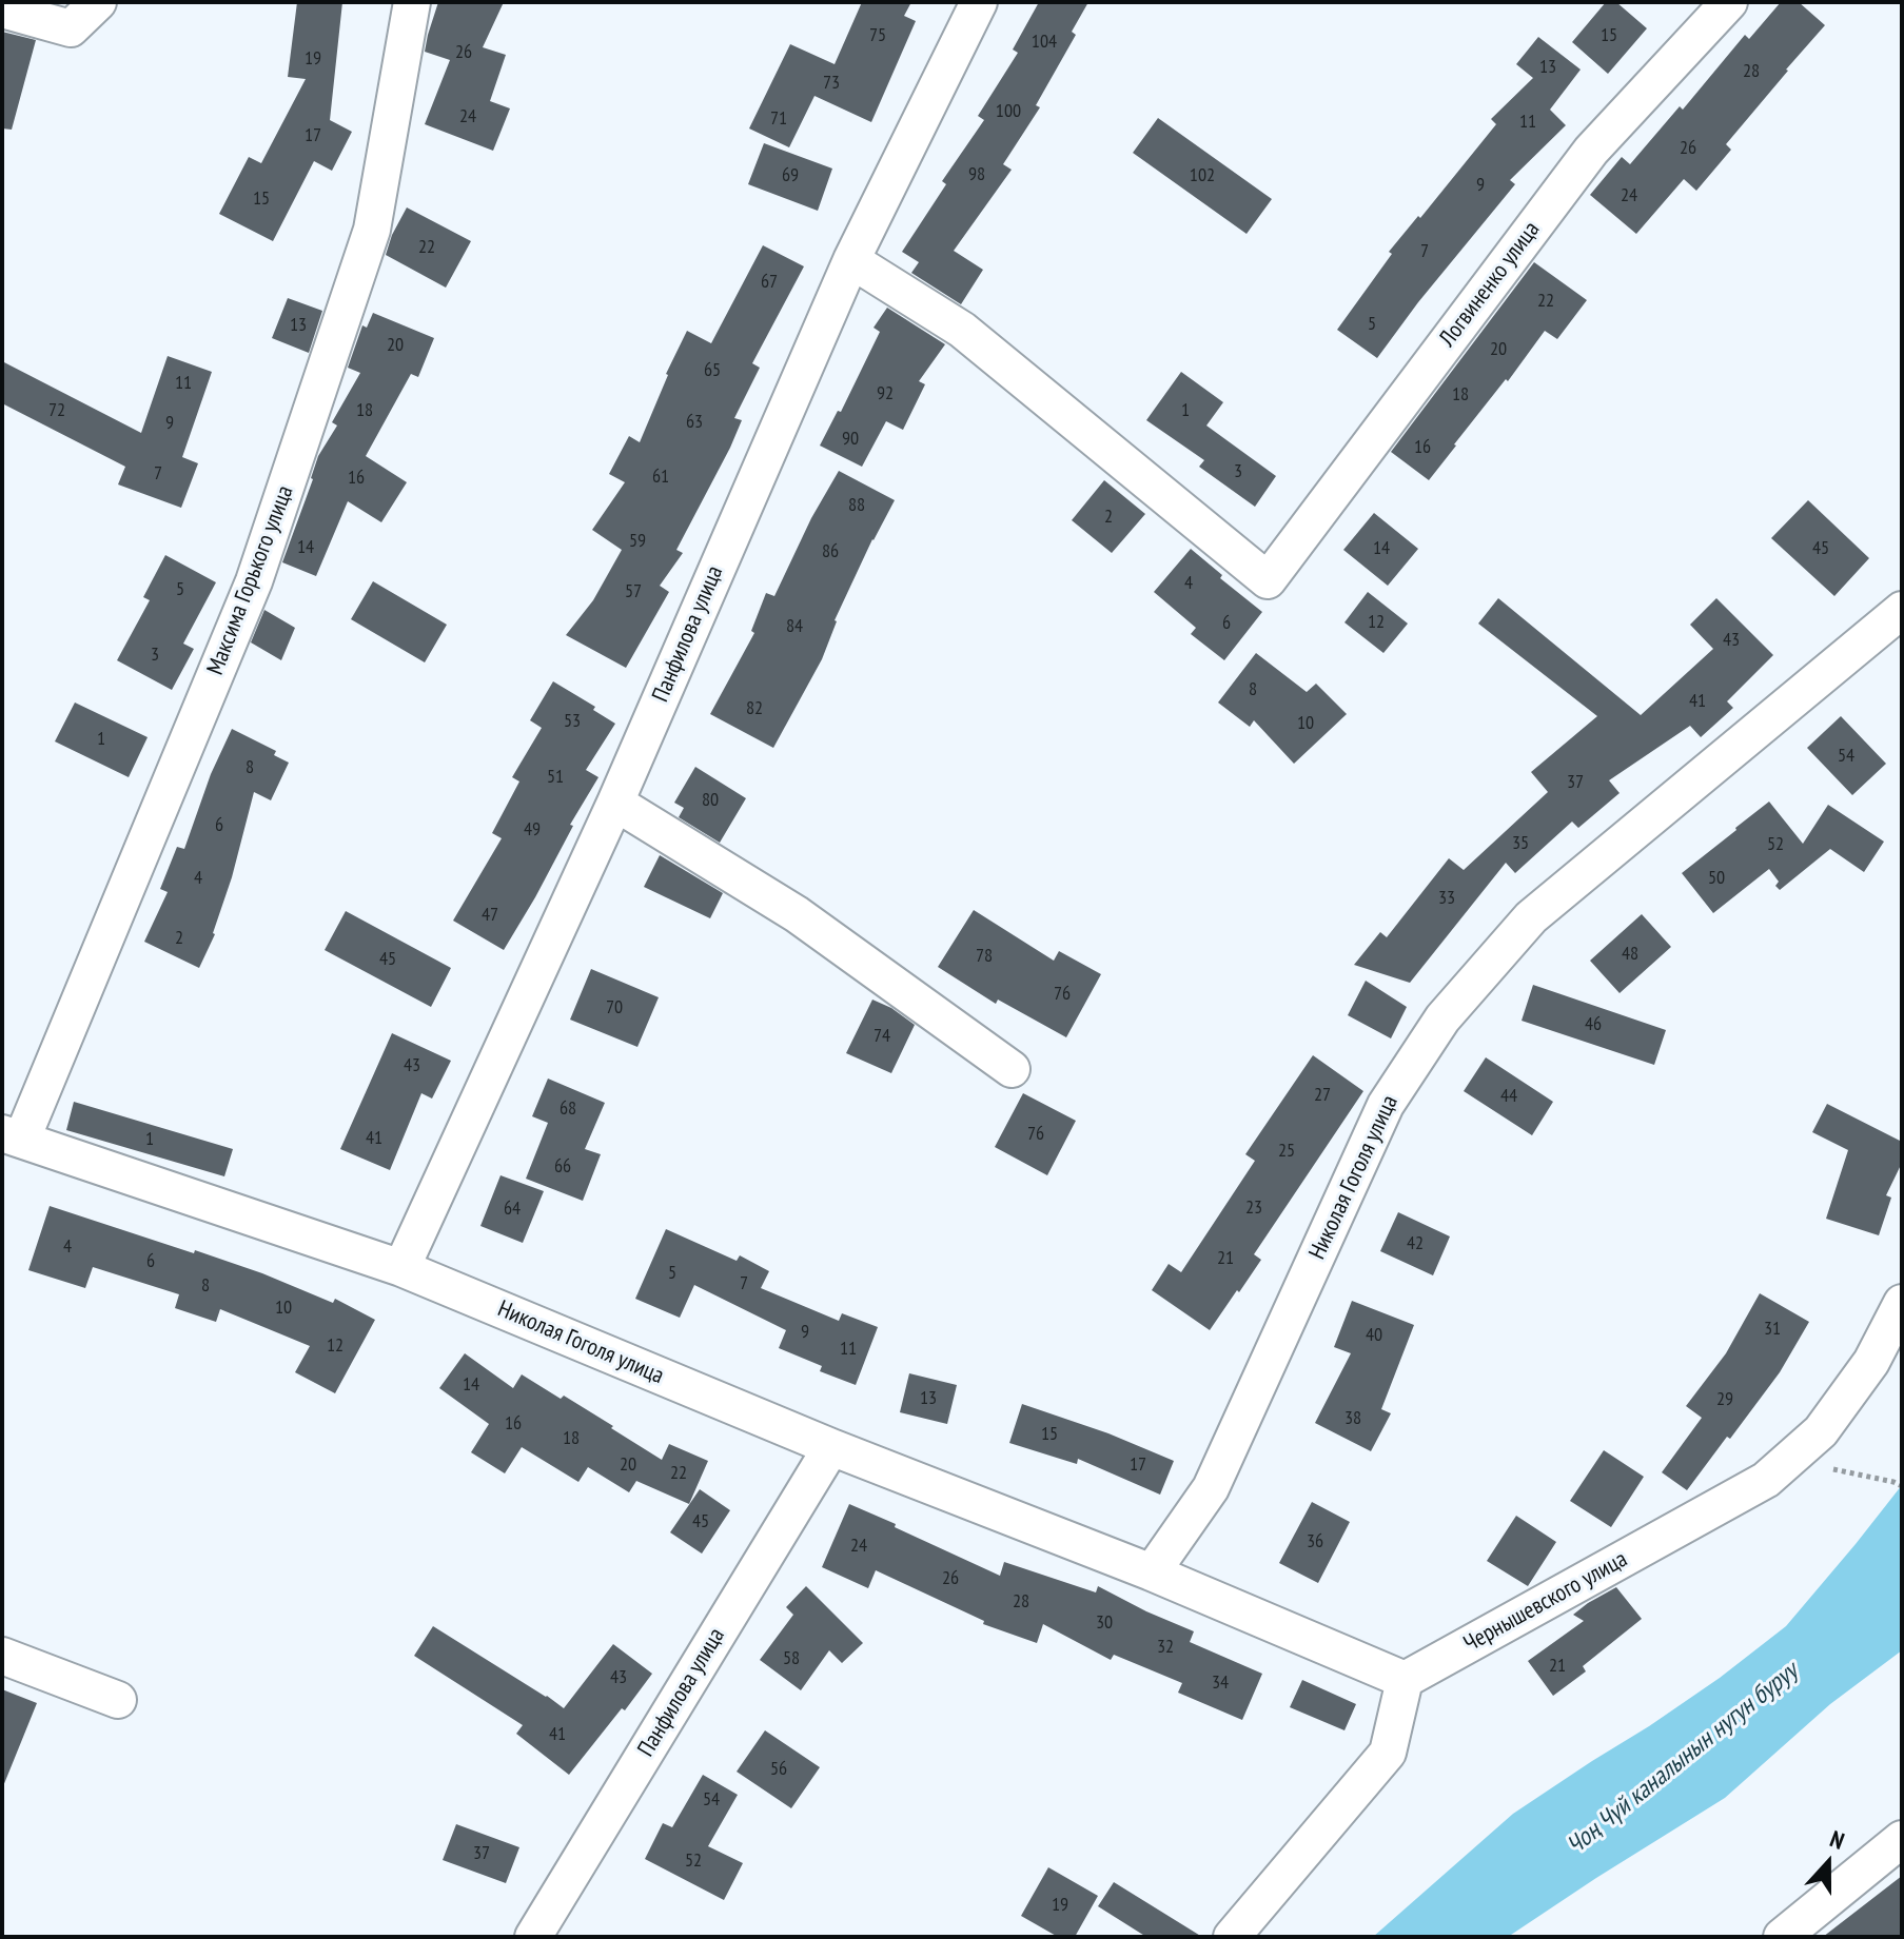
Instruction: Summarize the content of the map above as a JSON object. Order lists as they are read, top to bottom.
{
  "streets": {
    "street": [
      "Логвиненко улица",
      "Максима Горького улица",
      "Панфилова улица",
      "Николая Гоголя улица",
      "Чернышевского улица"
    ]
  },
  "crossings": [
    ["Логвиненко улица", "Панфилова улица"],
    ["Максима Горького улица", "Николая Гоголя улица"],
    ["Панфилова улица", "Николая Гоголя улица"],
    ["Николая Гоголя улица", "Чернышевского улица"]
  ],
  "water": ["Чоң Чүй каналынын нугун буруу"],
  "house_numbers": [
    "75",
    "15",
    "104",
    "26",
    "19",
    "13",
    "28",
    "73",
    "100",
    "24",
    "71",
    "11",
    "17",
    "26",
    "98",
    "69",
    "102",
    "9",
    "24",
    "15",
    "22",
    "7",
    "67",
    "22",
    "5",
    "13",
    "20",
    "20",
    "65",
    "11",
    "92",
    "18",
    "72",
    "18",
    "1",
    "63",
    "9",
    "90",
    "16",
    "3",
    "7",
    "61",
    "16",
    "88",
    "2",
    "59",
    "14",
    "14",
    "45",
    "86",
    "4",
    "5",
    "57",
    "12",
    "6",
    "84",
    "43",
    "3",
    "8",
    "41",
    "82",
    "53",
    "10",
    "1",
    "54",
    "8",
    "51",
    "37",
    "80",
    "6",
    "49",
    "35",
    "52",
    "4",
    "50",
    "33",
    "47",
    "2",
    "48",
    "78",
    "45",
    "76",
    "70",
    "46",
    "74",
    "43",
    "27",
    "44",
    "68",
    "76",
    "41",
    "1",
    "25",
    "66",
    "23",
    "64",
    "42",
    "4",
    "21",
    "6",
    "5",
    "7",
    "8",
    "10",
    "31",
    "9",
    "40",
    "12",
    "11",
    "14",
    "13",
    "29",
    "38",
    "16",
    "15",
    "18",
    "20",
    "17",
    "22",
    "45",
    "36",
    "24",
    "26",
    "28",
    "30",
    "32",
    "58",
    "21",
    "43",
    "34",
    "41",
    "56",
    "54",
    "37",
    "52",
    "19"
  ],
  "north": "top"
}
